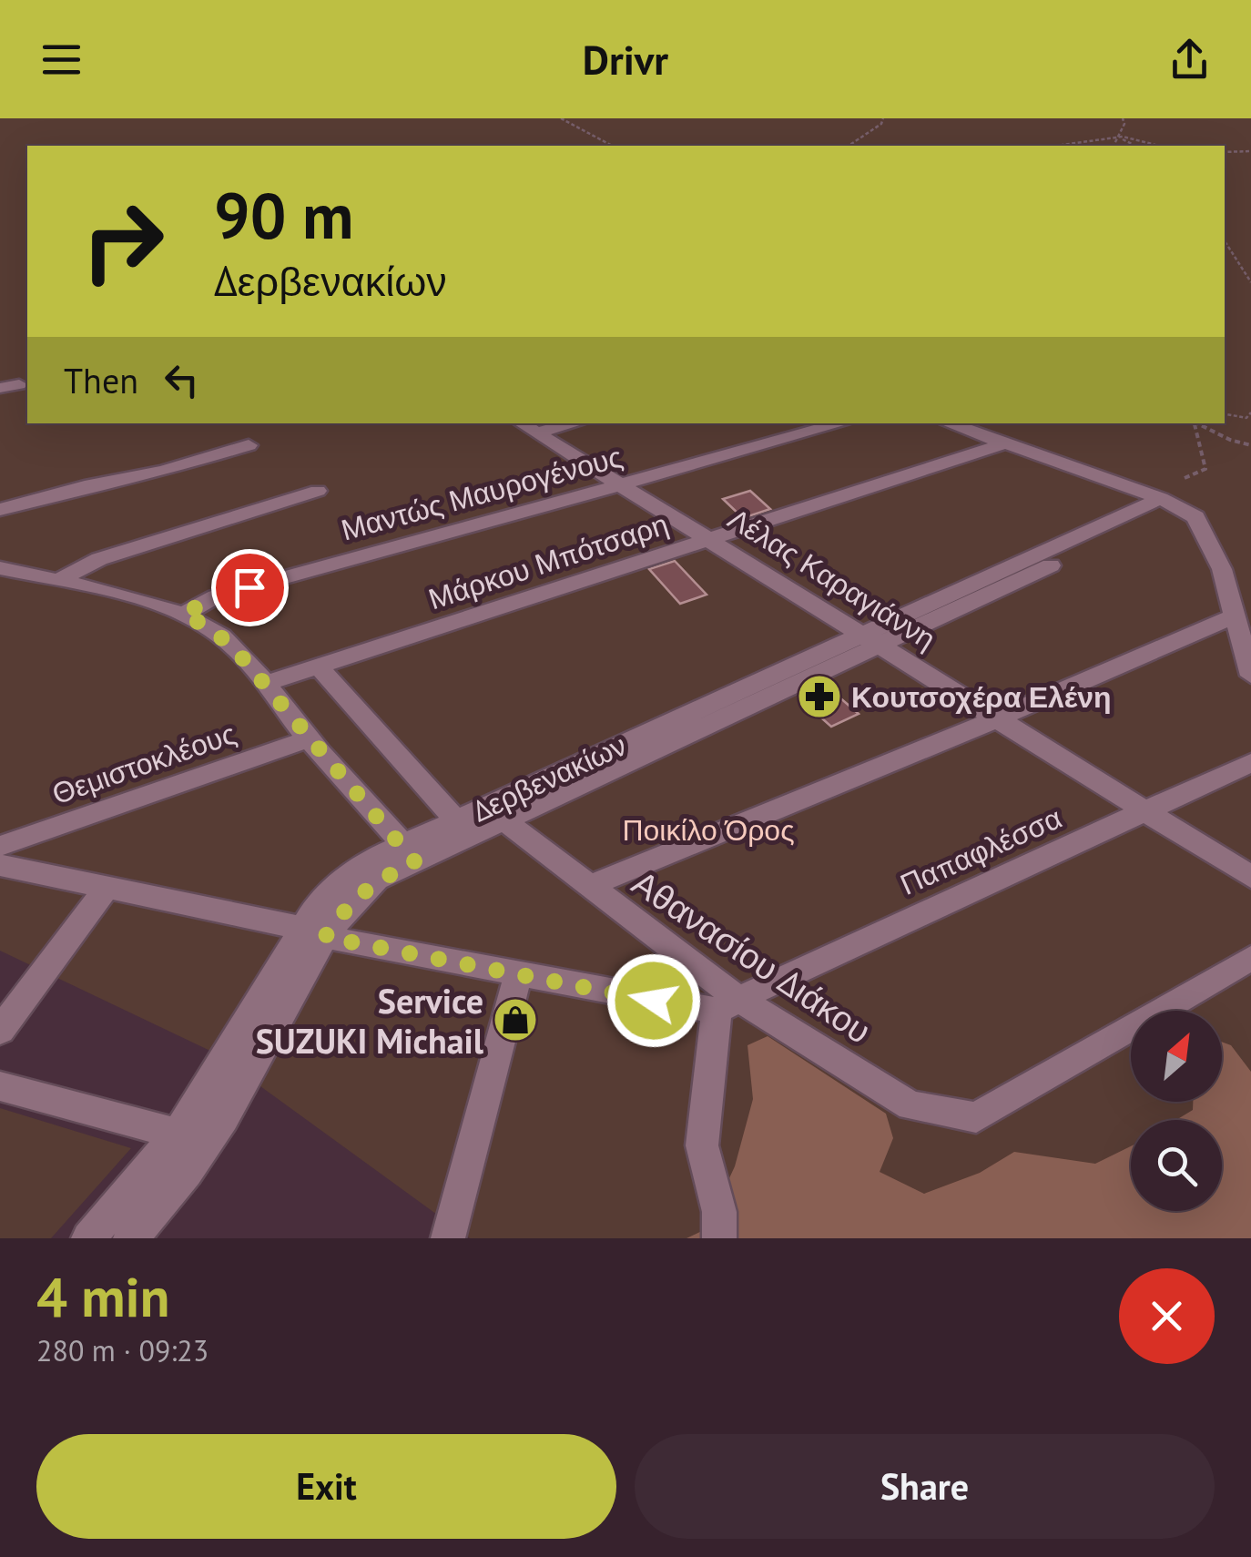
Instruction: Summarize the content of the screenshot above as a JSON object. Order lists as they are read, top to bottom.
{
  "streets": {
    "street": [
      "Μαντώς Μαυρογένους",
      "Μάρκου Μπότσαρη",
      "Λέλας Καραγιάννη",
      "Θεμιστοκλέους",
      "Δερβενακίων",
      "Παπαφλέσσα",
      "Αθανασίου Διάκου"
    ]
  },
  "crossings": [
    ["Μαντώς Μαυρογένους", "Λέλας Καραγιάννη"],
    ["Μάρκου Μπότσαρη", "Λέλας Καραγιάννη"],
    ["Λέλας Καραγιάννη", "Δερβενακίων"],
    ["Λέλας Καραγιάννη", "Παπαφλέσσα"],
    ["Δερβενακίων", "Αθανασίου Διάκου"],
    ["Παπαφλέσσα", "Αθανασίου Διάκου"]
  ],
  "parks": ["Ποικίλο Όρος"],
  "places": {
    "pharmacy": ["Κουτσοχέρα Ελένη"],
    "shop": ["Service SUZUKI Michail"]
  },
  "north": "top right",
  "page": {
    "header": "Drivr",
    "turn": ["90 m", "Δερβενακίων"],
    "then": "Then",
    "heading": ["4 min", "280 m · 09:23"],
    "buttons": ["Exit", "Share"]
  }
}
